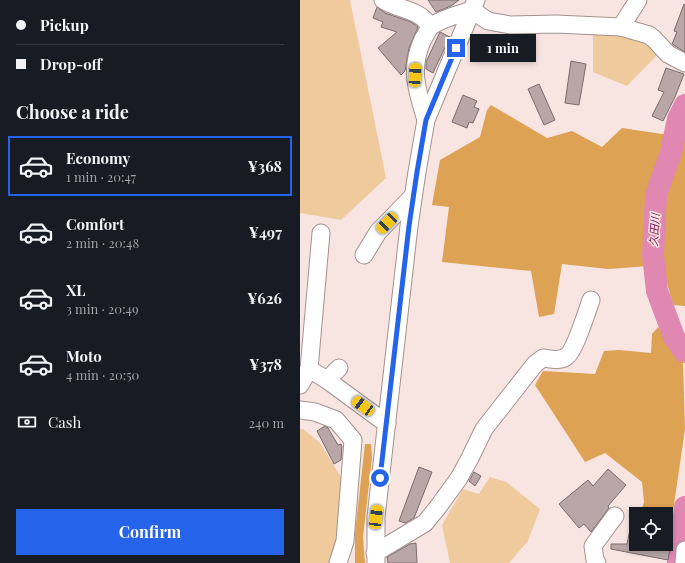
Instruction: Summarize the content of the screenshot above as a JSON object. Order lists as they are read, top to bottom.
{
  "water": ["久田川"],
  "page": {
    "banner": ["Pickup", "Drop-off"],
    "bubble": "1 min",
    "heading": "Choose a ride",
    "list": [
      {
        "name": "Economy",
        "note": "1 min · 20:47",
        "value": "¥368"
      },
      {
        "name": "Comfort",
        "note": "2 min · 20:48",
        "value": "¥497"
      },
      {
        "name": "XL",
        "note": "3 min · 20:49",
        "value": "¥626"
      },
      {
        "name": "Moto",
        "note": "4 min · 20:50",
        "value": "¥378"
      }
    ],
    "pay": ["Cash", "240 m"],
    "buttons": "Confirm"
  }
}
